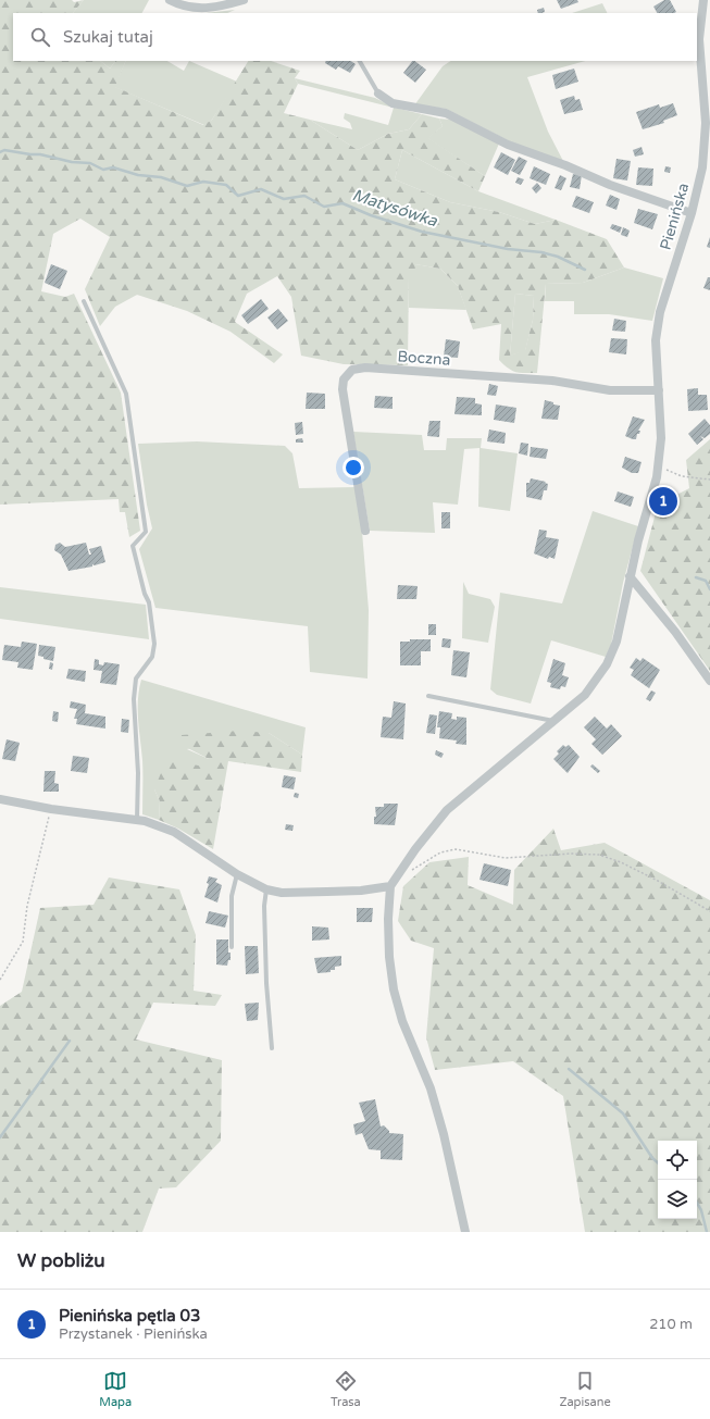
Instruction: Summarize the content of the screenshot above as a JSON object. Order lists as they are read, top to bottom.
{
  "streets": {
    "street": ["Pienińska", "Boczna"]
  },
  "crossings": [
    ["Pienińska", "Boczna"]
  ],
  "water": ["Matysówka"],
  "page": {
    "search": "Szukaj tutaj",
    "pins": "1",
    "heading": "W pobliżu",
    "list": [
      {
        "mark": "1",
        "name": "Pienińska pętla 03",
        "note": "Przystanek · Pienińska",
        "value": "210 m"
      }
    ],
    "nav": ["Mapa", "Trasa", "Zapisane"]
  }
}
